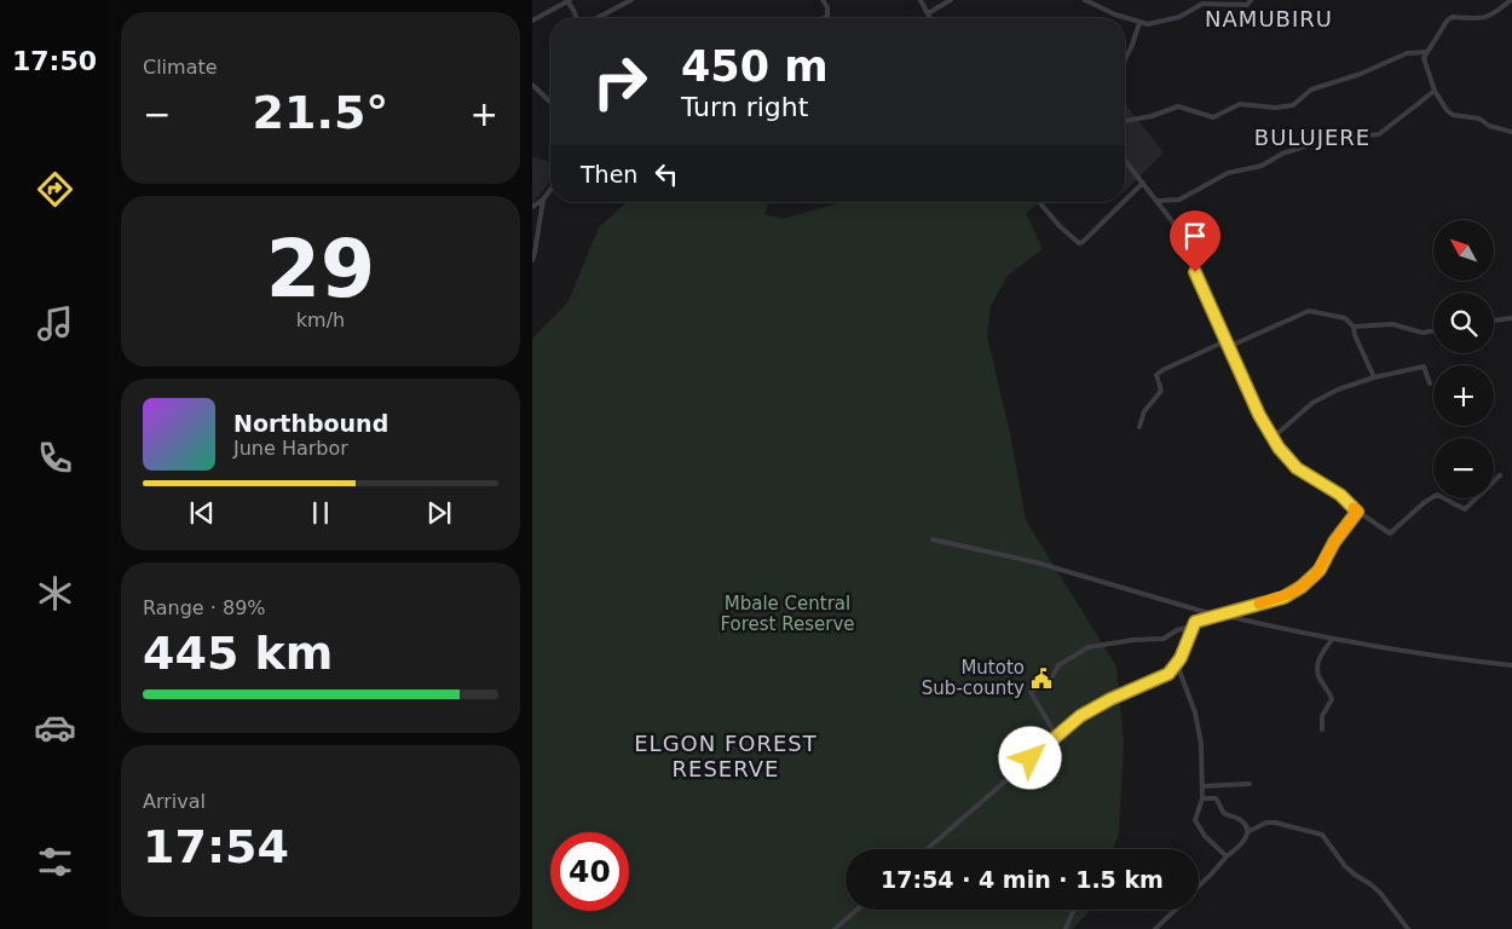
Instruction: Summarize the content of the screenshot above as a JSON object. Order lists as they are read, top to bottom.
{
  "districts": ["NAMUBIRU", "BULUJERE", "ELGON FOREST RESERVE"],
  "parks": ["Mbale Central Forest Reserve"],
  "places": {
    "public building": ["Mutoto Sub-county"]
  },
  "north": "top left",
  "page": {
    "tabs": "17:50",
    "tile": [
      "Climate",
      ["29", "km/h"],
      ["Range · 89%", "445 km"],
      ["Arrival", "17:54"]
    ],
    "turn": ["450 m", "Turn right"],
    "heat": ["−", "21.5°", "+"],
    "then": "Then",
    "map_buttons": ["+", "−"],
    "song": ["Northbound", "June Harbor"],
    "limit": "40",
    "trip": "17:54 · 4 min · 1.5 km"
  }
}
